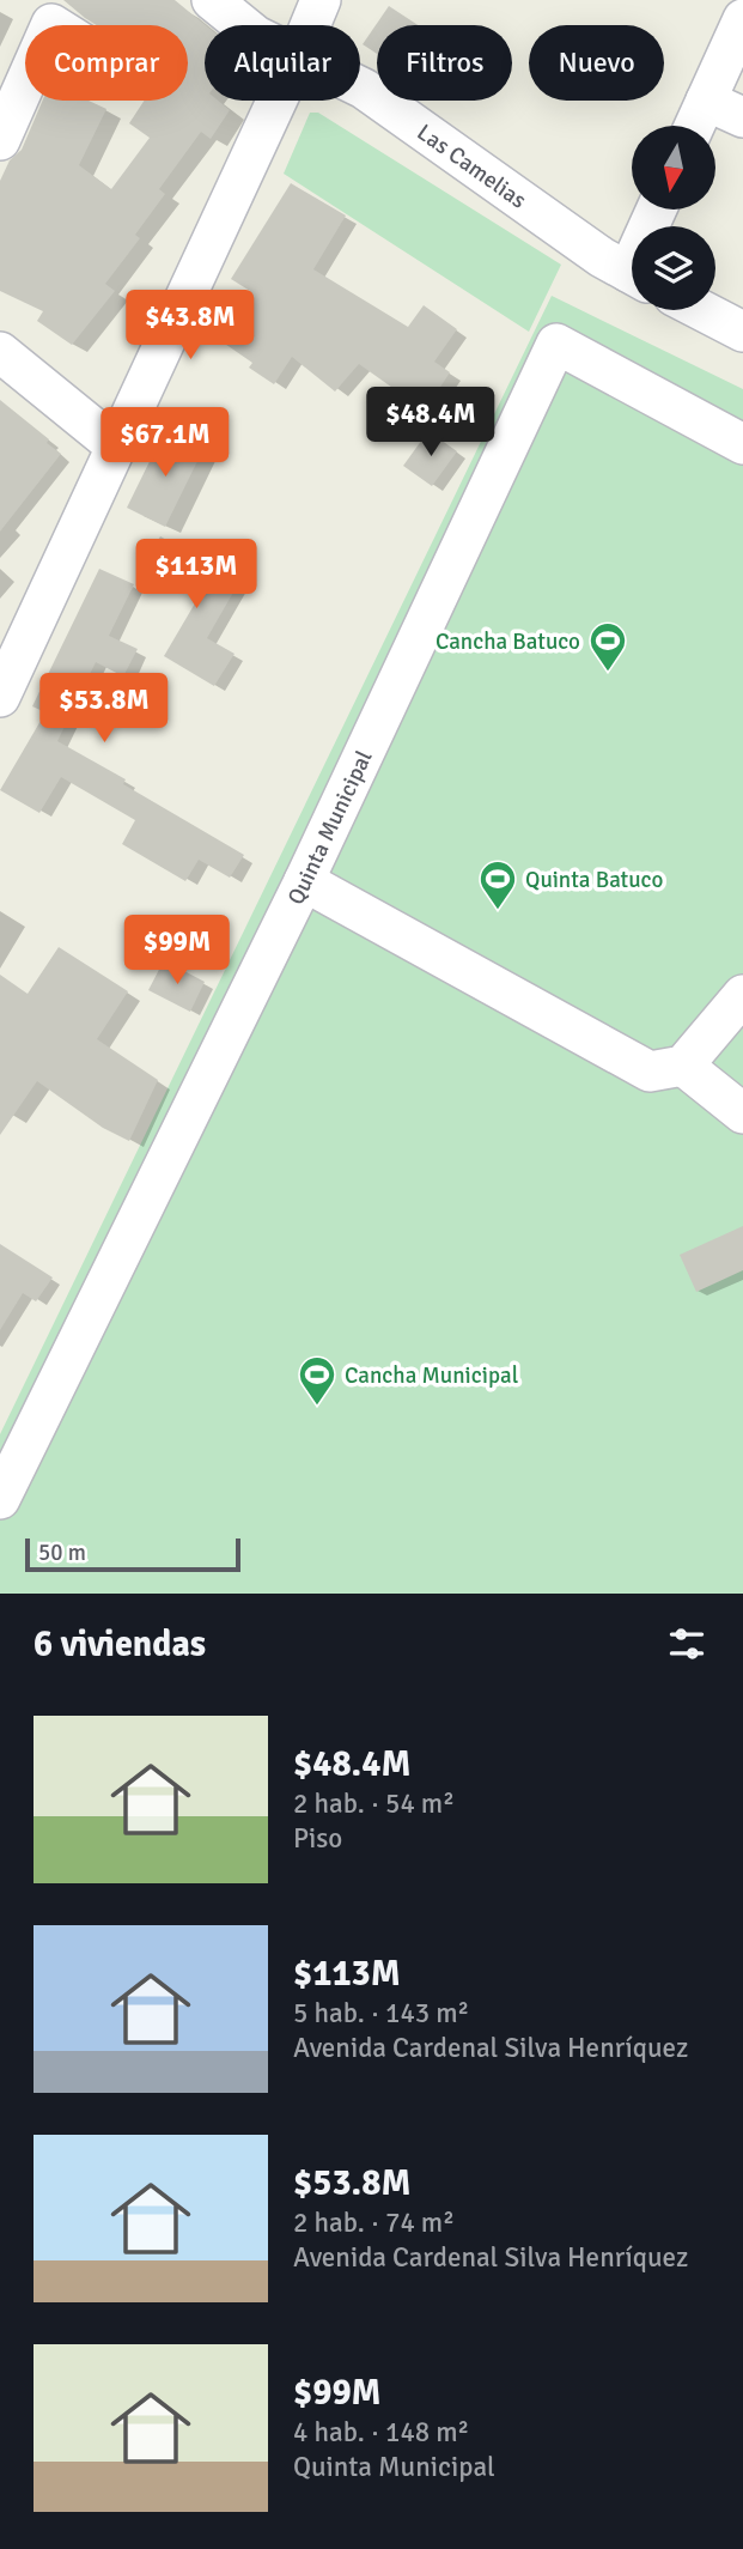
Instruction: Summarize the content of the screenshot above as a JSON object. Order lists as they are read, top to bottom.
{
  "streets": {
    "street": ["Las Camelias", "Quinta Municipal"]
  },
  "places": {
    "sports": ["Cancha Batuco", "Quinta Batuco", "Cancha Municipal"]
  },
  "scale_bar": "50 m",
  "north": "bottom",
  "page": {
    "chip": [
      "Comprar",
      "Alquilar",
      "Filtros",
      "Nuevo"
    ],
    "price": [
      "$43.8M",
      "$48.4M",
      "$67.1M",
      "$113M",
      "$53.8M",
      "$99M"
    ],
    "scale": "50 m",
    "heading": "6 viviendas",
    "list": [
      {
        "name": "$48.4M",
        "note": "2 hab. · 54 m² · Piso"
      },
      {
        "name": "$113M",
        "note": "5 hab. · 143 m² · Avenida Cardenal Silva Henríquez"
      },
      {
        "name": "$53.8M",
        "note": "2 hab. · 74 m² · Avenida Cardenal Silva Henríquez"
      },
      {
        "name": "$99M",
        "note": "4 hab. · 148 m² · Quinta Municipal"
      }
    ]
  }
}
